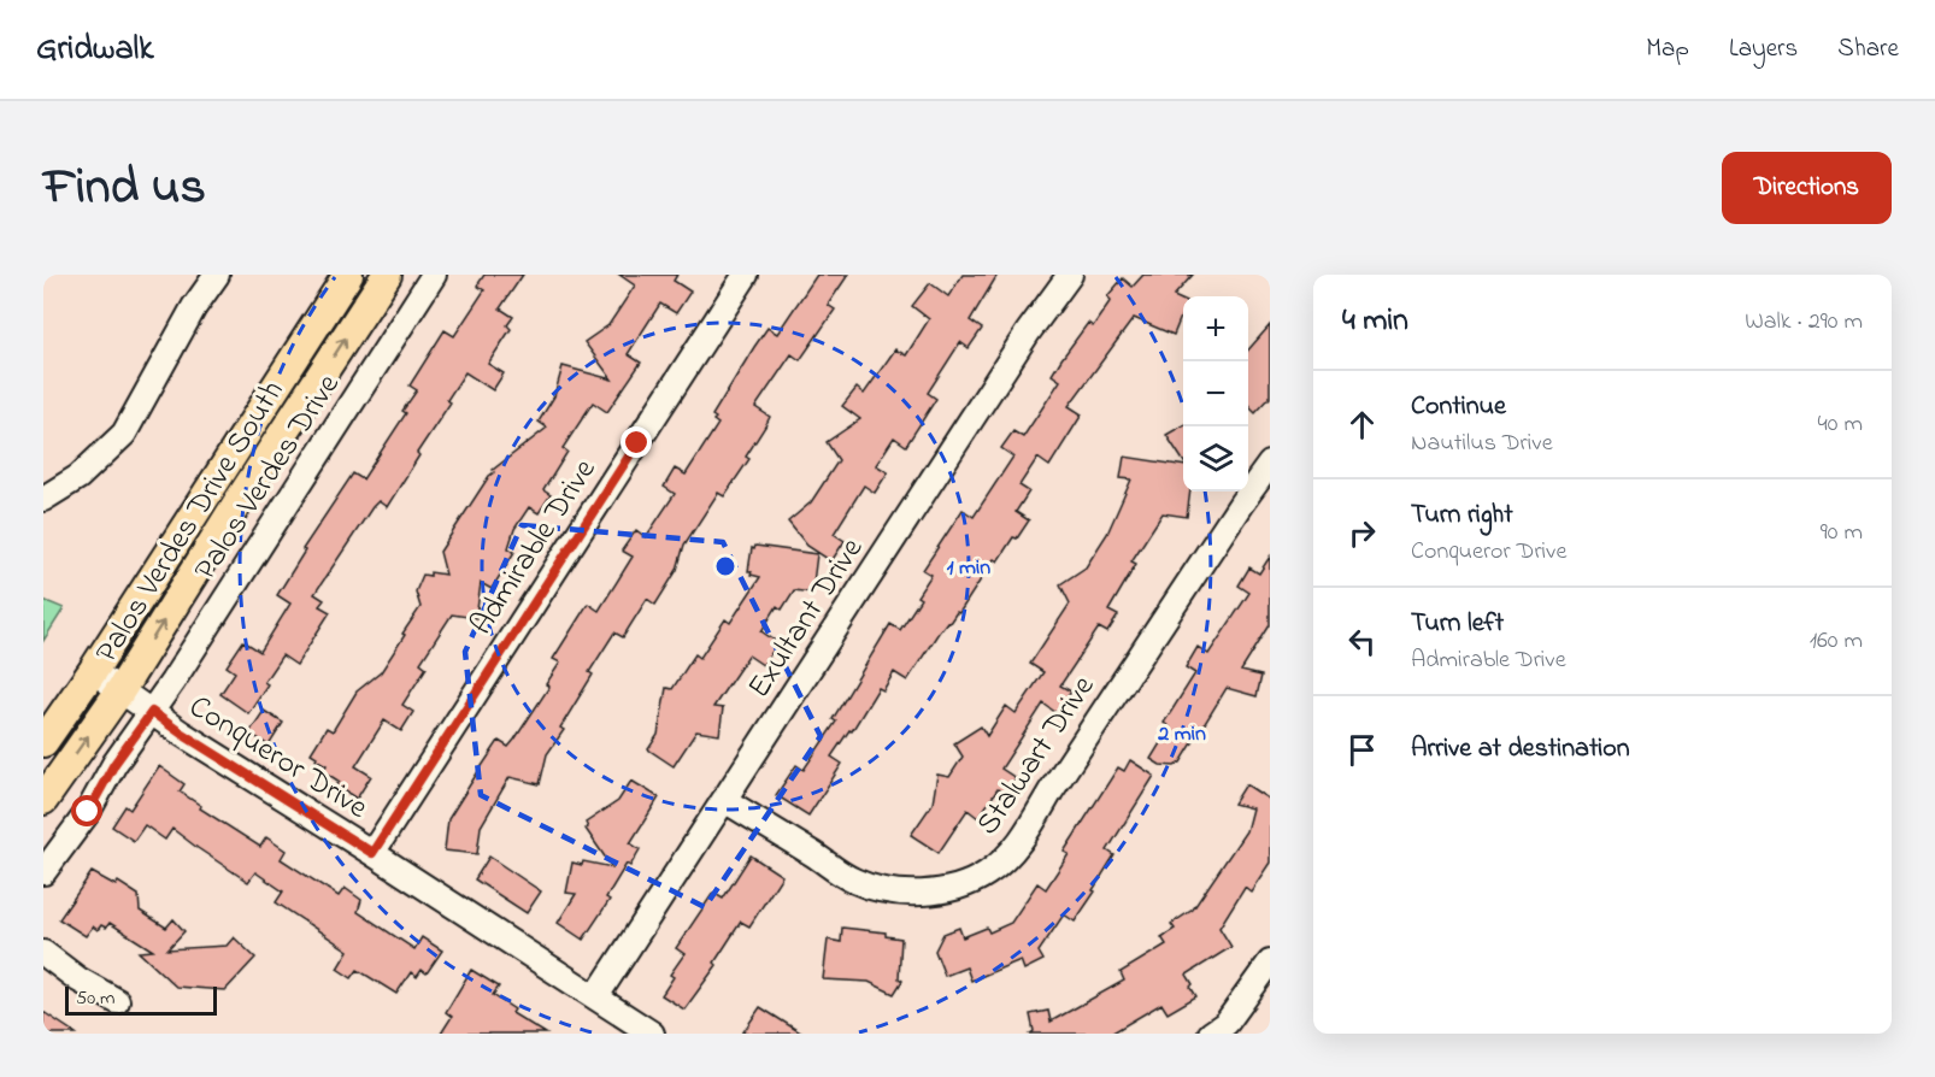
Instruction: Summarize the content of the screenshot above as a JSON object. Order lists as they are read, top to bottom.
{
  "streets": {
    "main road": ["Palos Verdes Drive South"],
    "street": [
      "Palos Verdes Drive",
      "Admirable Drive",
      "Exultant Drive",
      "Stalwart Drive",
      "Conqueror Drive"
    ]
  },
  "crossings": [
    ["Palos Verdes Drive", "Conqueror Drive"],
    ["Palos Verdes Drive South", "Conqueror Drive"],
    ["Admirable Drive", "Conqueror Drive"],
    ["Exultant Drive", "Stalwart Drive"],
    ["Exultant Drive", "Conqueror Drive"]
  ],
  "scale_bar": "50 m",
  "page": {
    "header": "Gridwalk",
    "nav": ["Map", "Layers", "Share"],
    "title": "Find us",
    "buttons": "Directions",
    "heading": ["4 min", "Walk · 290 m"],
    "map_buttons": ["+", "−"],
    "list": [
      ["Continue", "Nautilus Drive", "40 m"],
      ["Turn right", "Conqueror Drive", "90 m"],
      ["Turn left", "Admirable Drive", "160 m"],
      "Arrive at destination"
    ],
    "scale": "50 m"
  },
  "rings": ["1 min", "2 min"]
}
